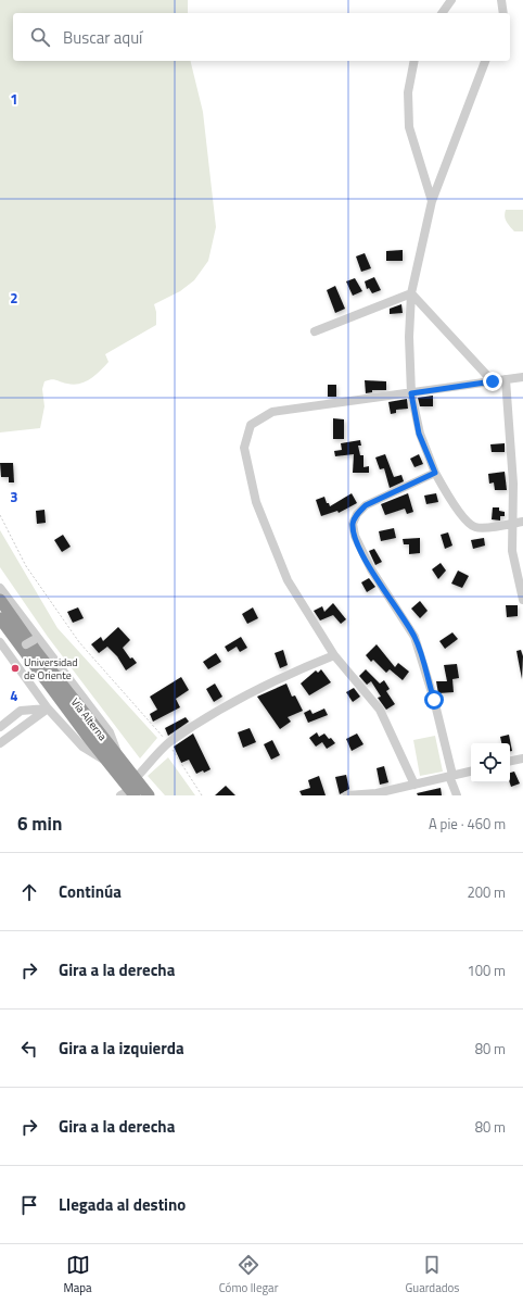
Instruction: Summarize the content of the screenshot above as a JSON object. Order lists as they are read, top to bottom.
{
  "streets": {
    "highway": ["Vía Alterna"]
  },
  "places": ["Universidad de Oriente"],
  "page": {
    "search": "Buscar aquí",
    "heading": ["6 min", "A pie · 460 m"],
    "list": [
      ["Continúa", "200 m"],
      ["Gira a la derecha", "100 m"],
      ["Gira a la izquierda", "80 m"],
      ["Gira a la derecha", "80 m"],
      "Llegada al destino"
    ],
    "nav": ["Mapa", "Cómo llegar", "Guardados"]
  },
  "grid": {
    "rows": [
      "1",
      "2",
      "3",
      "4"
    ]
  }
}
